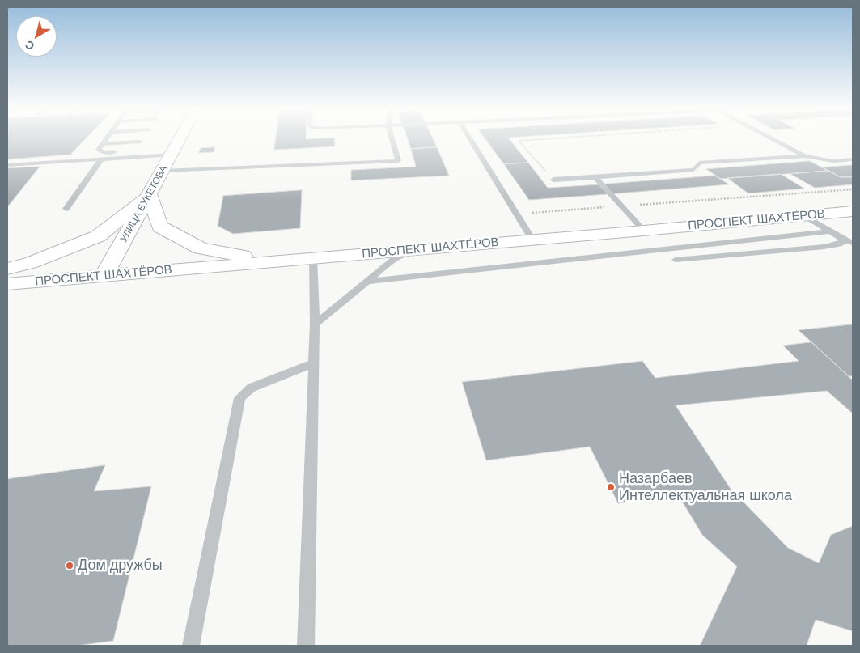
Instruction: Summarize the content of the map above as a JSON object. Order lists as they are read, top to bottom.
{
  "streets": {
    "street": ["УЛИЦА БУКЕТОВА", "ПРОСПЕКТ ШАХТЁРОВ"]
  },
  "crossings": [
    ["УЛИЦА БУКЕТОВА", "ПРОСПЕКТ ШАХТЁРОВ"]
  ],
  "places": ["Назарбаев Интеллектуальная школа", "Дом дружбы"],
  "north": "bottom left"
}
